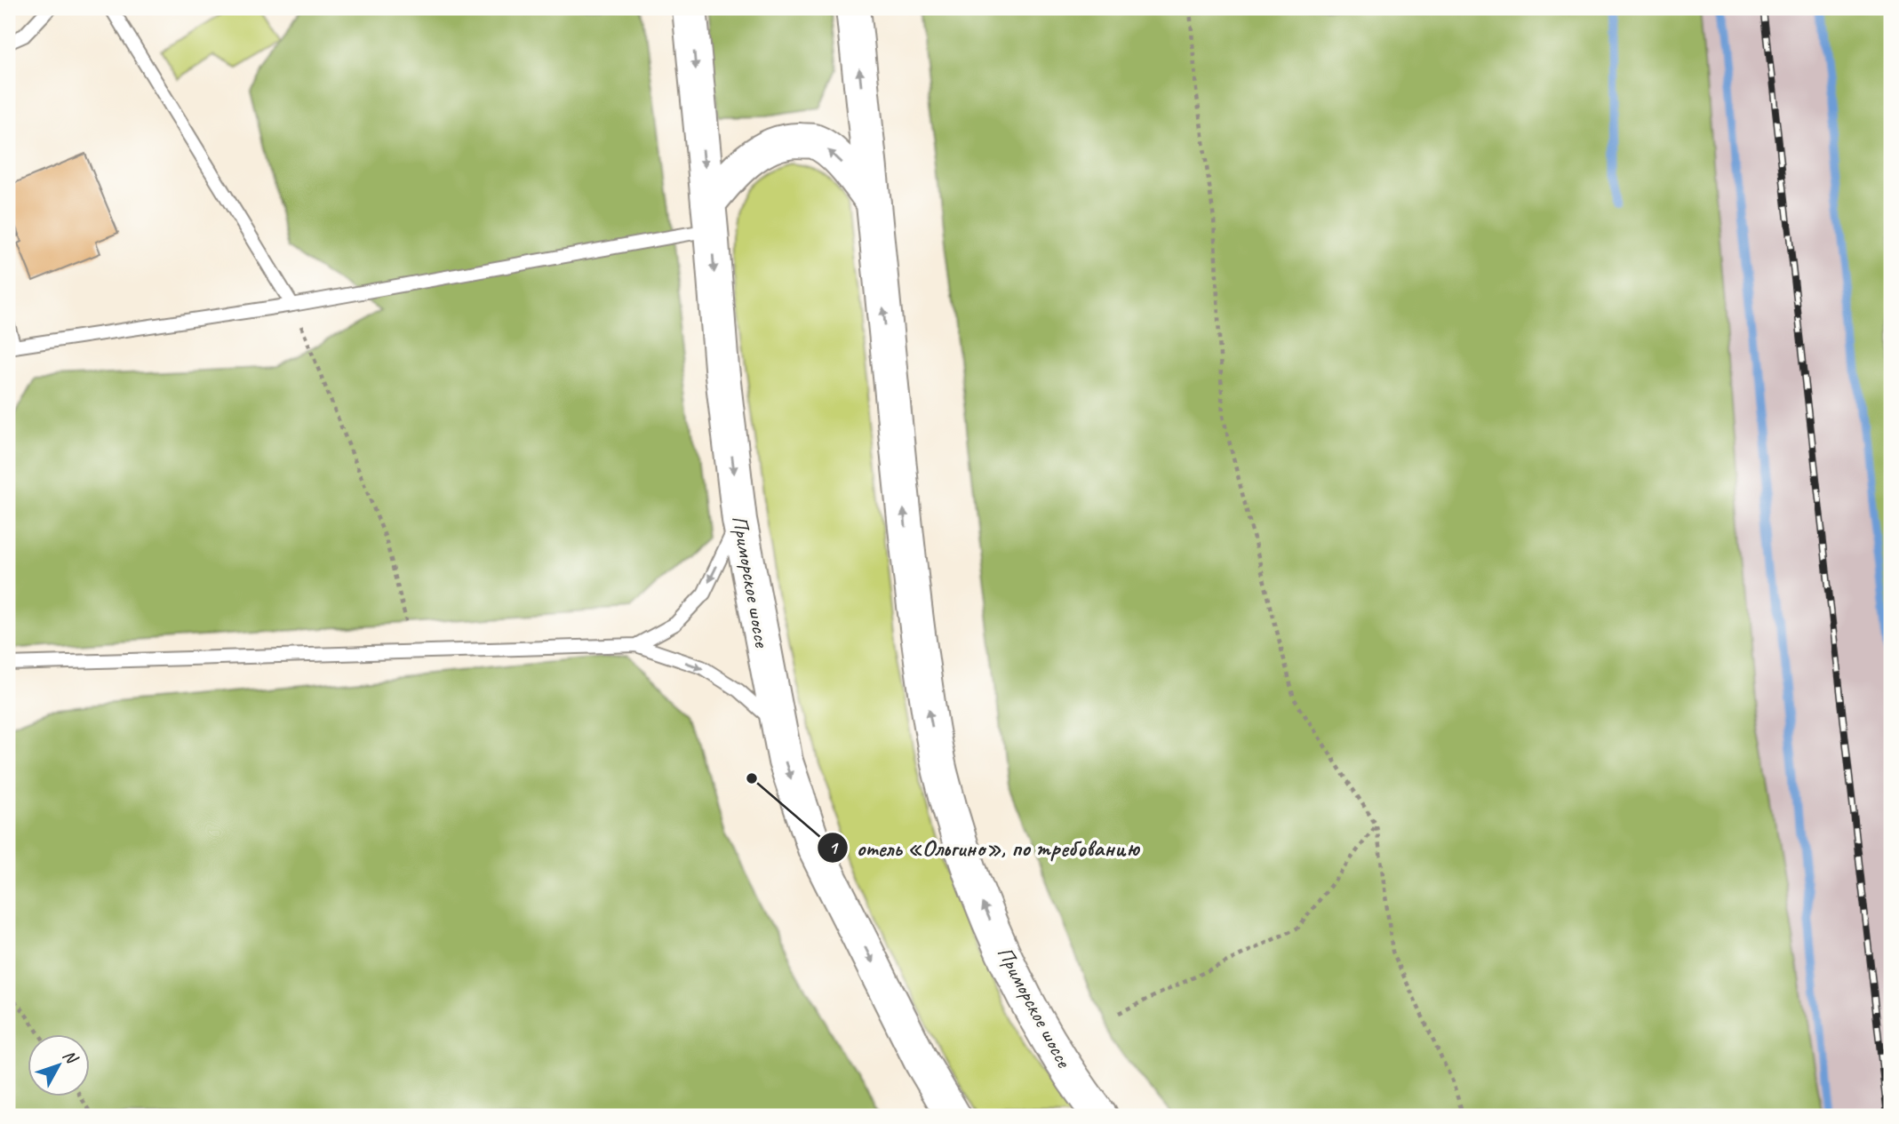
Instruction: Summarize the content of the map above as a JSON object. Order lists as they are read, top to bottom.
{
  "streets": {
    "main road": ["Приморское шоссе"]
  },
  "places": ["отель «Ольгино», по требованию"],
  "north": "top right"
}
